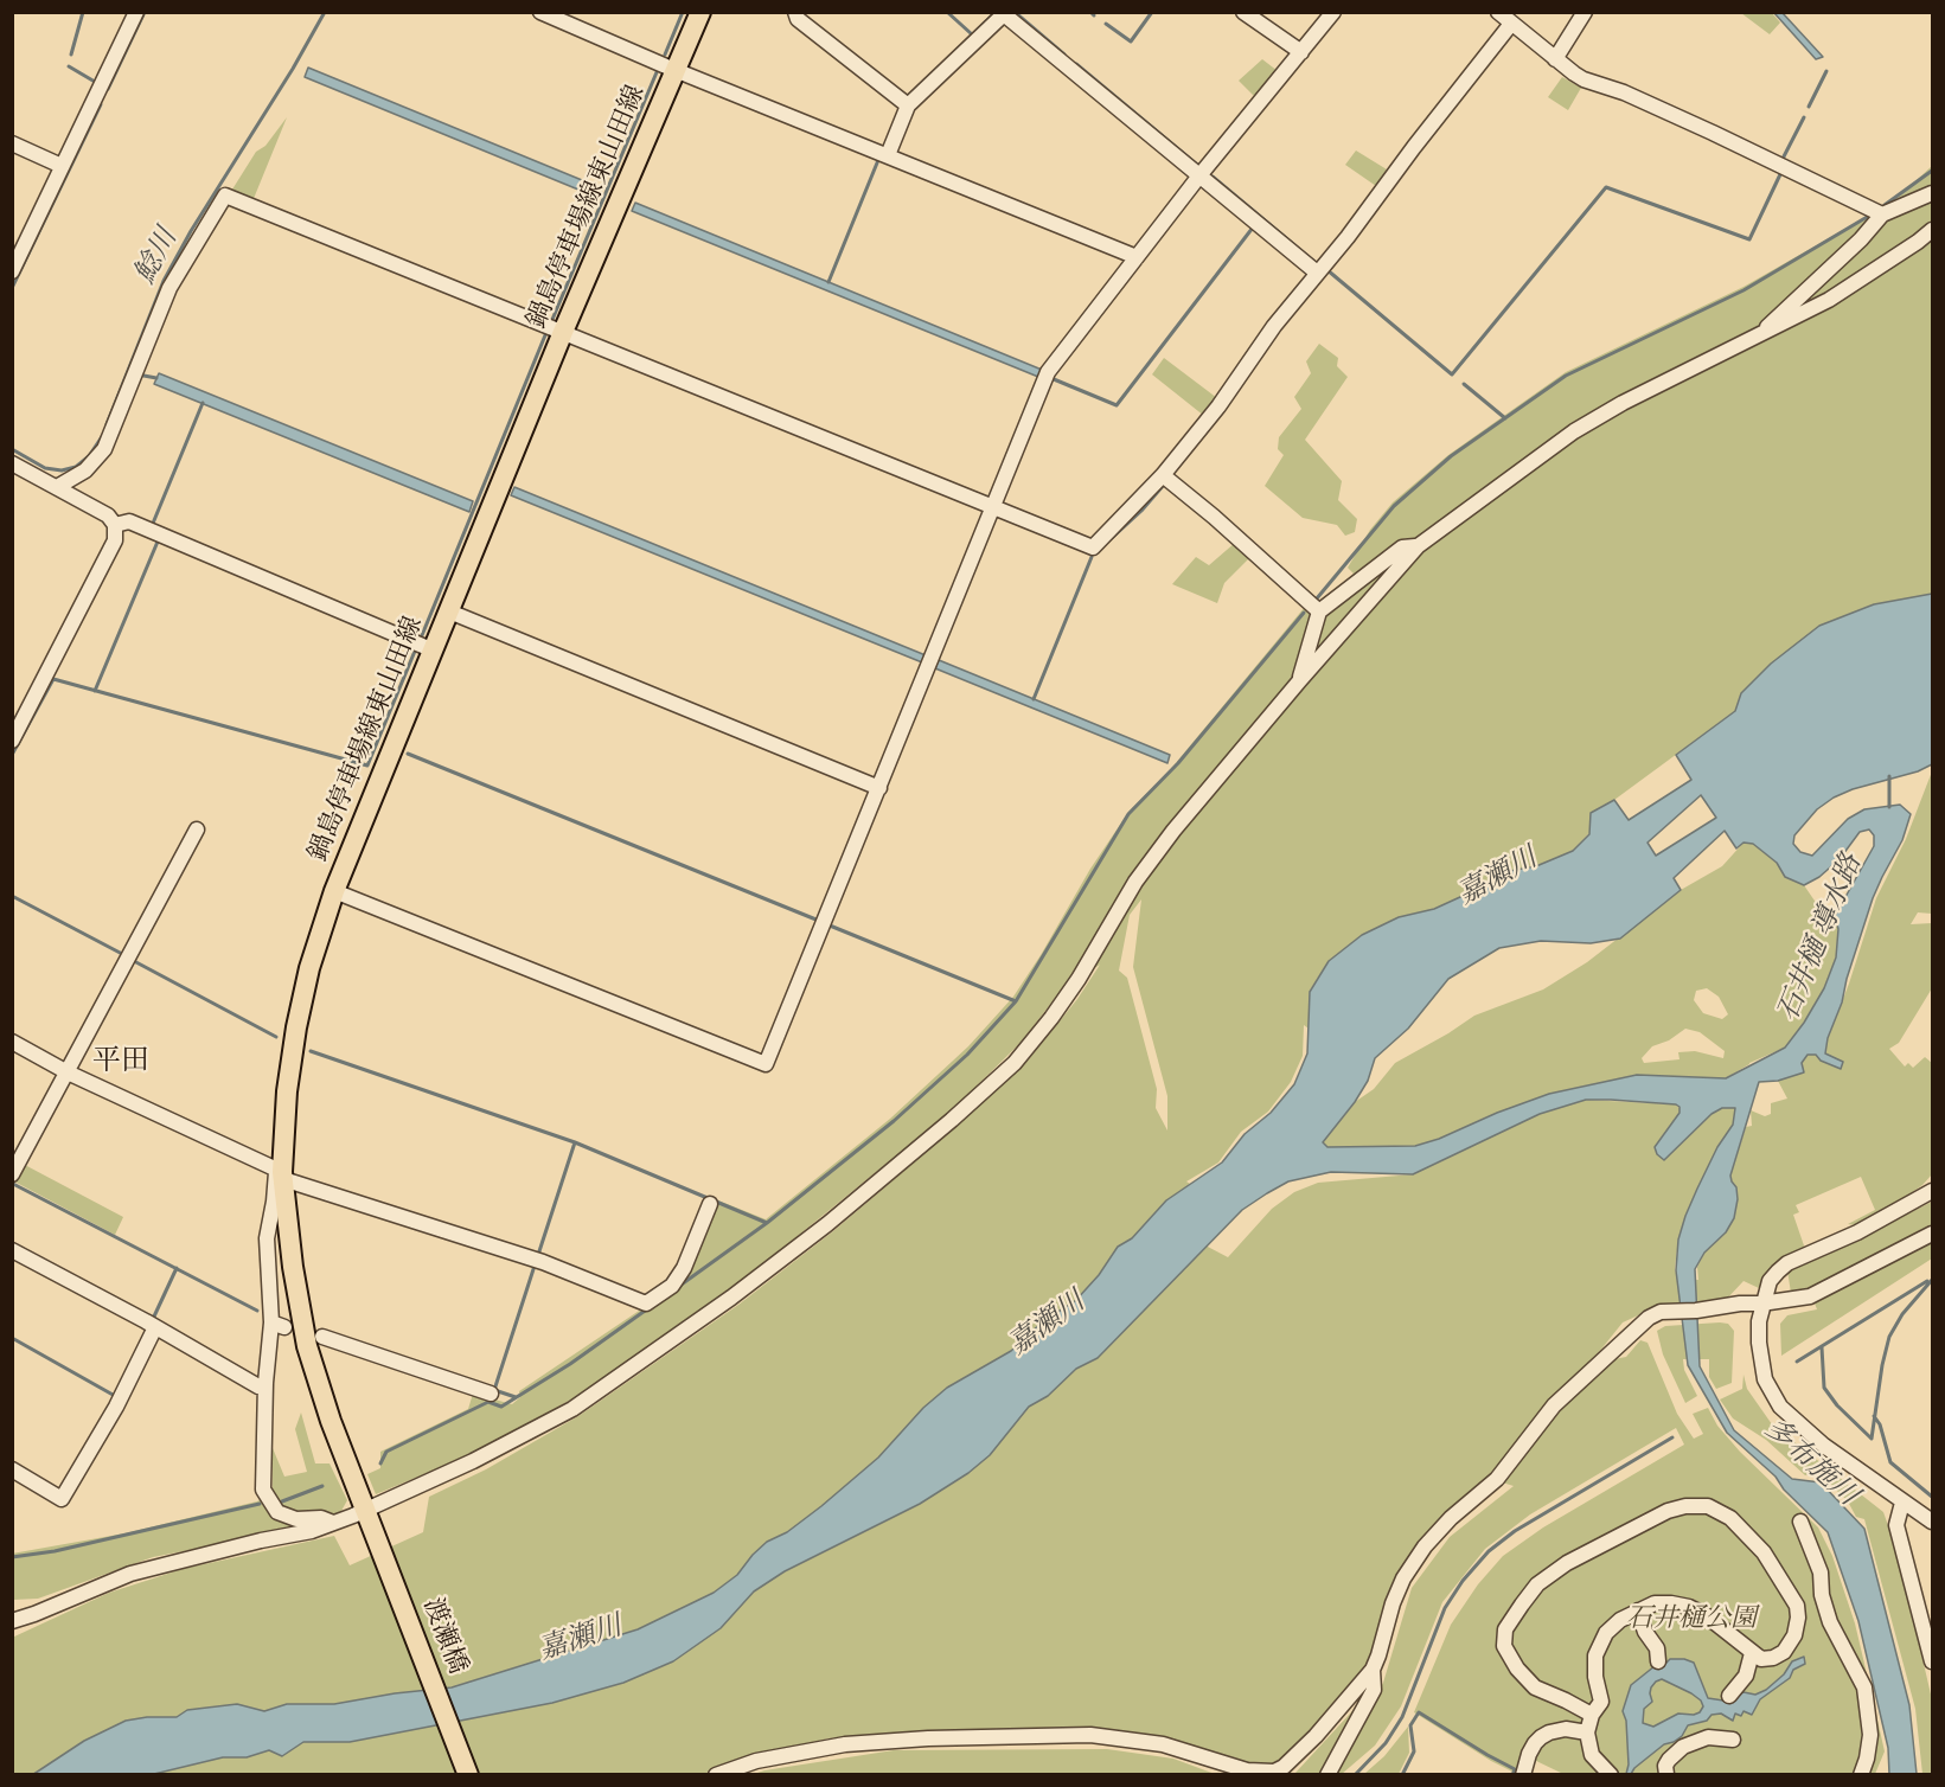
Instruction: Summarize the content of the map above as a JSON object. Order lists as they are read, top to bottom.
{
  "streets": {
    "main road": ["鍋島停車場線東山田線", "渡瀬橋"]
  },
  "crossings": [
    ["鍋島停車場線東山田線", "渡瀬橋"]
  ],
  "districts": ["平田"],
  "water": [
    "鯰川",
    "嘉瀬川",
    "石井樋 導水路",
    "多布施川"
  ],
  "parks": ["石井樋公園"]
}
